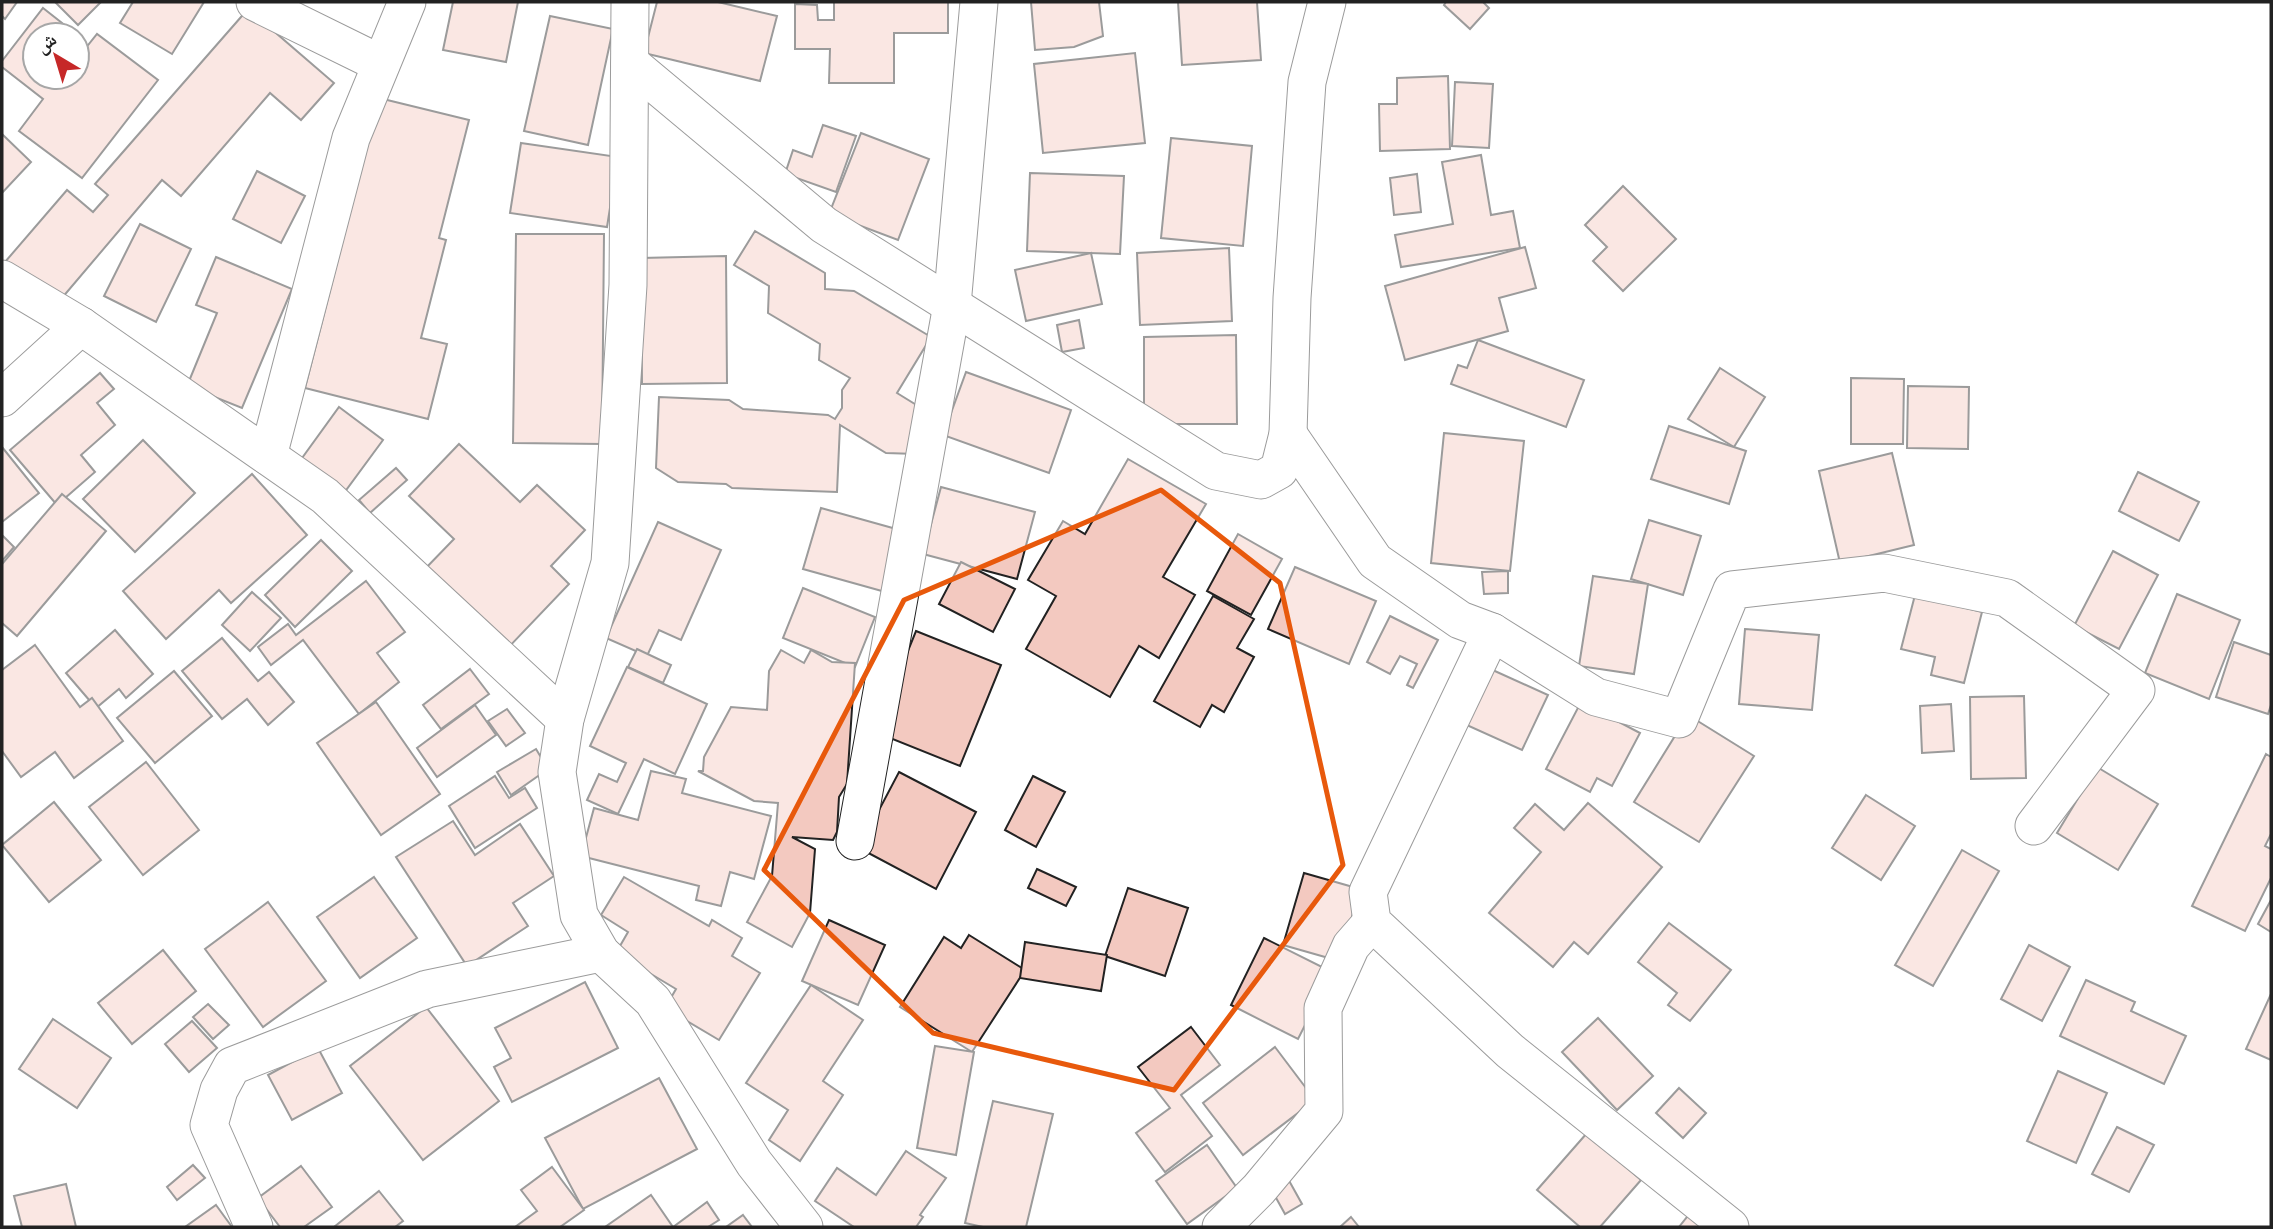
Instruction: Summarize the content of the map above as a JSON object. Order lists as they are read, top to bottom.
{
  "north": "top left"
}
